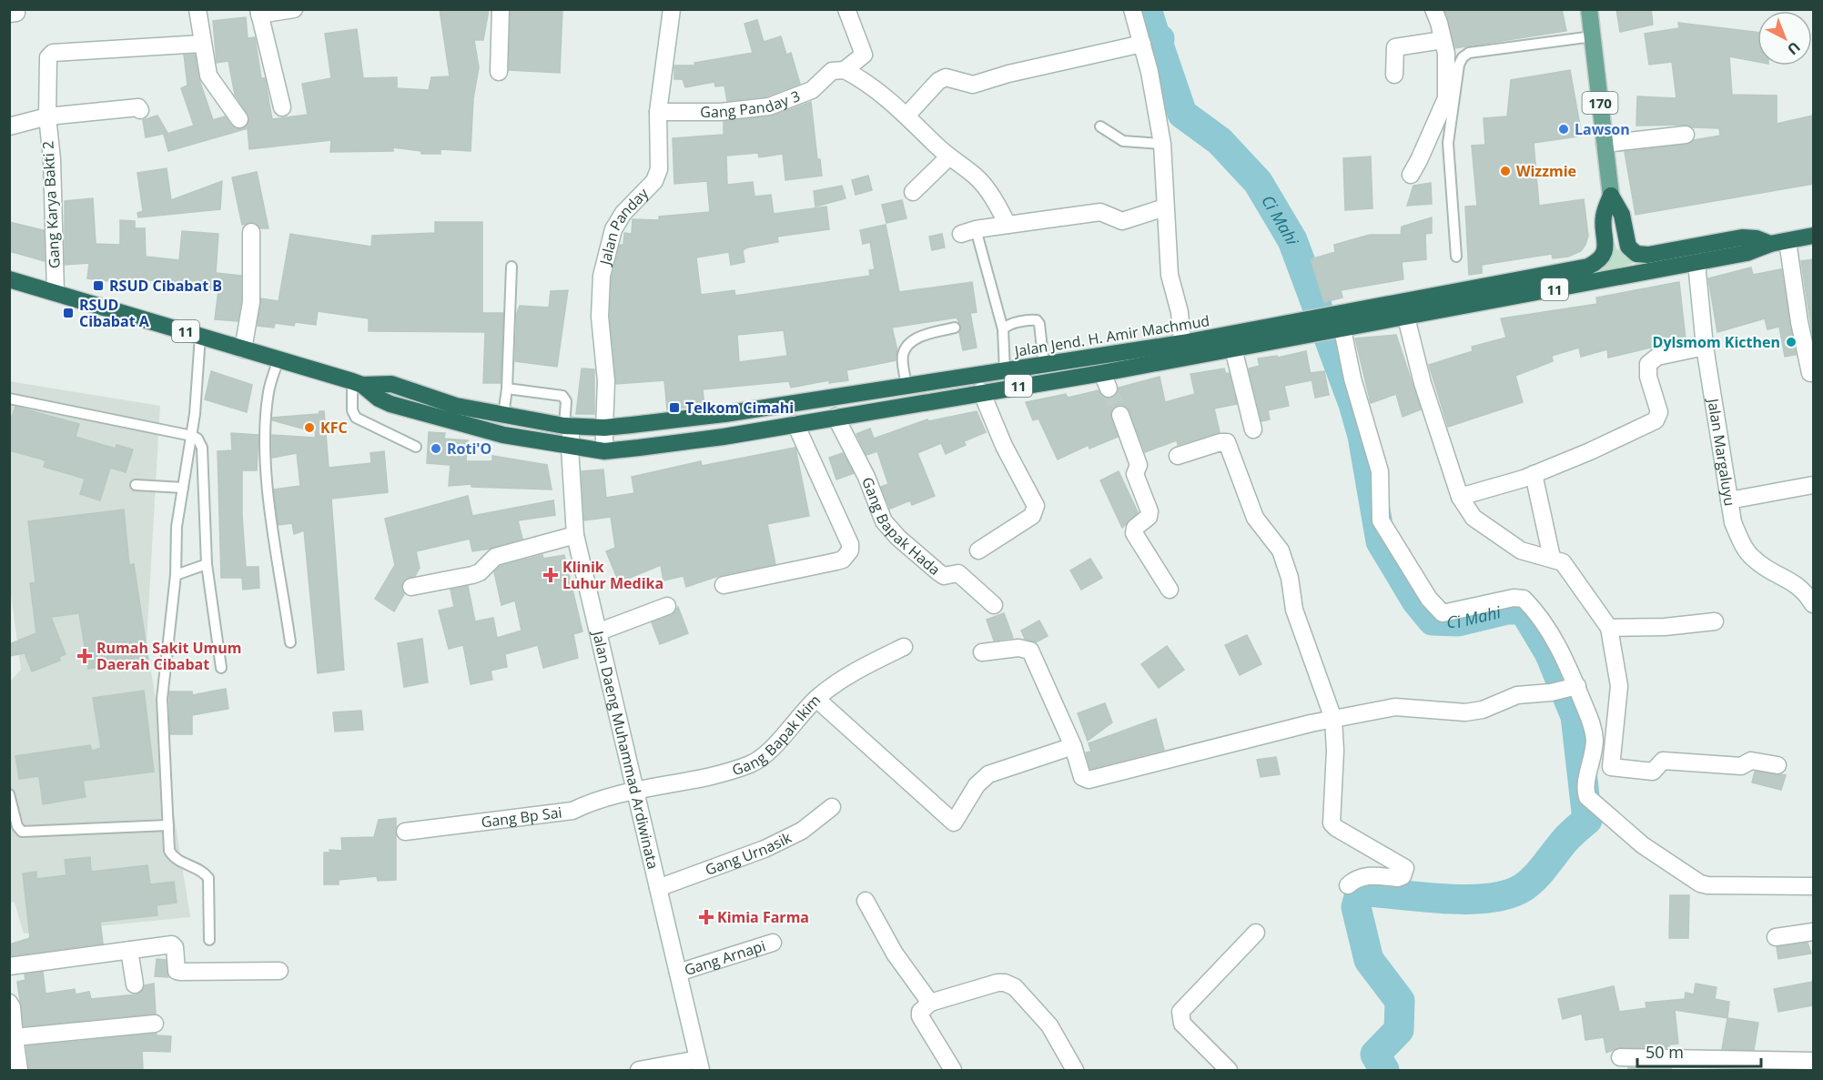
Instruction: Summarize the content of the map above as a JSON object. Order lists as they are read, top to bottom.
{
  "streets": {
    "highway": ["11", "Jalan Jend. H. Amir Machmud"],
    "main road": ["170"],
    "street": [
      "Gang Panday 3",
      "Gang Karya Bakti 2",
      "Jalan Panday",
      "Jalan Margaluyu",
      "Gang Bapak Hada",
      "Gang Bapak Ikim",
      "Jalan Daeng Muhammad Ardiwinata",
      "Gang Bp Sai",
      "Gang Urnasik",
      "Gang Arnapi"
    ]
  },
  "crossings": [
    ["Gang Panday 3", "Jalan Panday"],
    ["170", "Jalan Jend. H. Amir Machmud"],
    ["Gang Karya Bakti 2", "Jalan Jend. H. Amir Machmud"],
    ["Jalan Panday", "Jalan Jend. H. Amir Machmud"],
    ["Jalan Jend. H. Amir Machmud", "Jalan Margaluyu"],
    ["Jalan Jend. H. Amir Machmud", "Gang Bapak Hada"],
    ["Jalan Jend. H. Amir Machmud", "Jalan Daeng Muhammad Ardiwinata"],
    ["Gang Bapak Ikim", "Jalan Daeng Muhammad Ardiwinata"],
    ["Gang Bapak Ikim", "Gang Bp Sai"],
    ["Jalan Daeng Muhammad Ardiwinata", "Gang Bp Sai"],
    ["Jalan Daeng Muhammad Ardiwinata", "Gang Urnasik"],
    ["Jalan Daeng Muhammad Ardiwinata", "Gang Arnapi"]
  ],
  "water": ["Ci Mahi"],
  "places": {
    "other": [
      "Lawson",
      "Wizzmie",
      "Dylsmom Kicthen",
      "KFC",
      "Roti'O"
    ],
    "transit": ["RSUD Cibabat B", "RSUD Cibabat A", "Telkom Cimahi"],
    "health": ["Klinik Luhur Medika", "Rumah Sakit Umum Daerah Cibabat", "Kimia Farma"]
  },
  "scale_bar": "50 m",
  "north": "bottom right"
}
